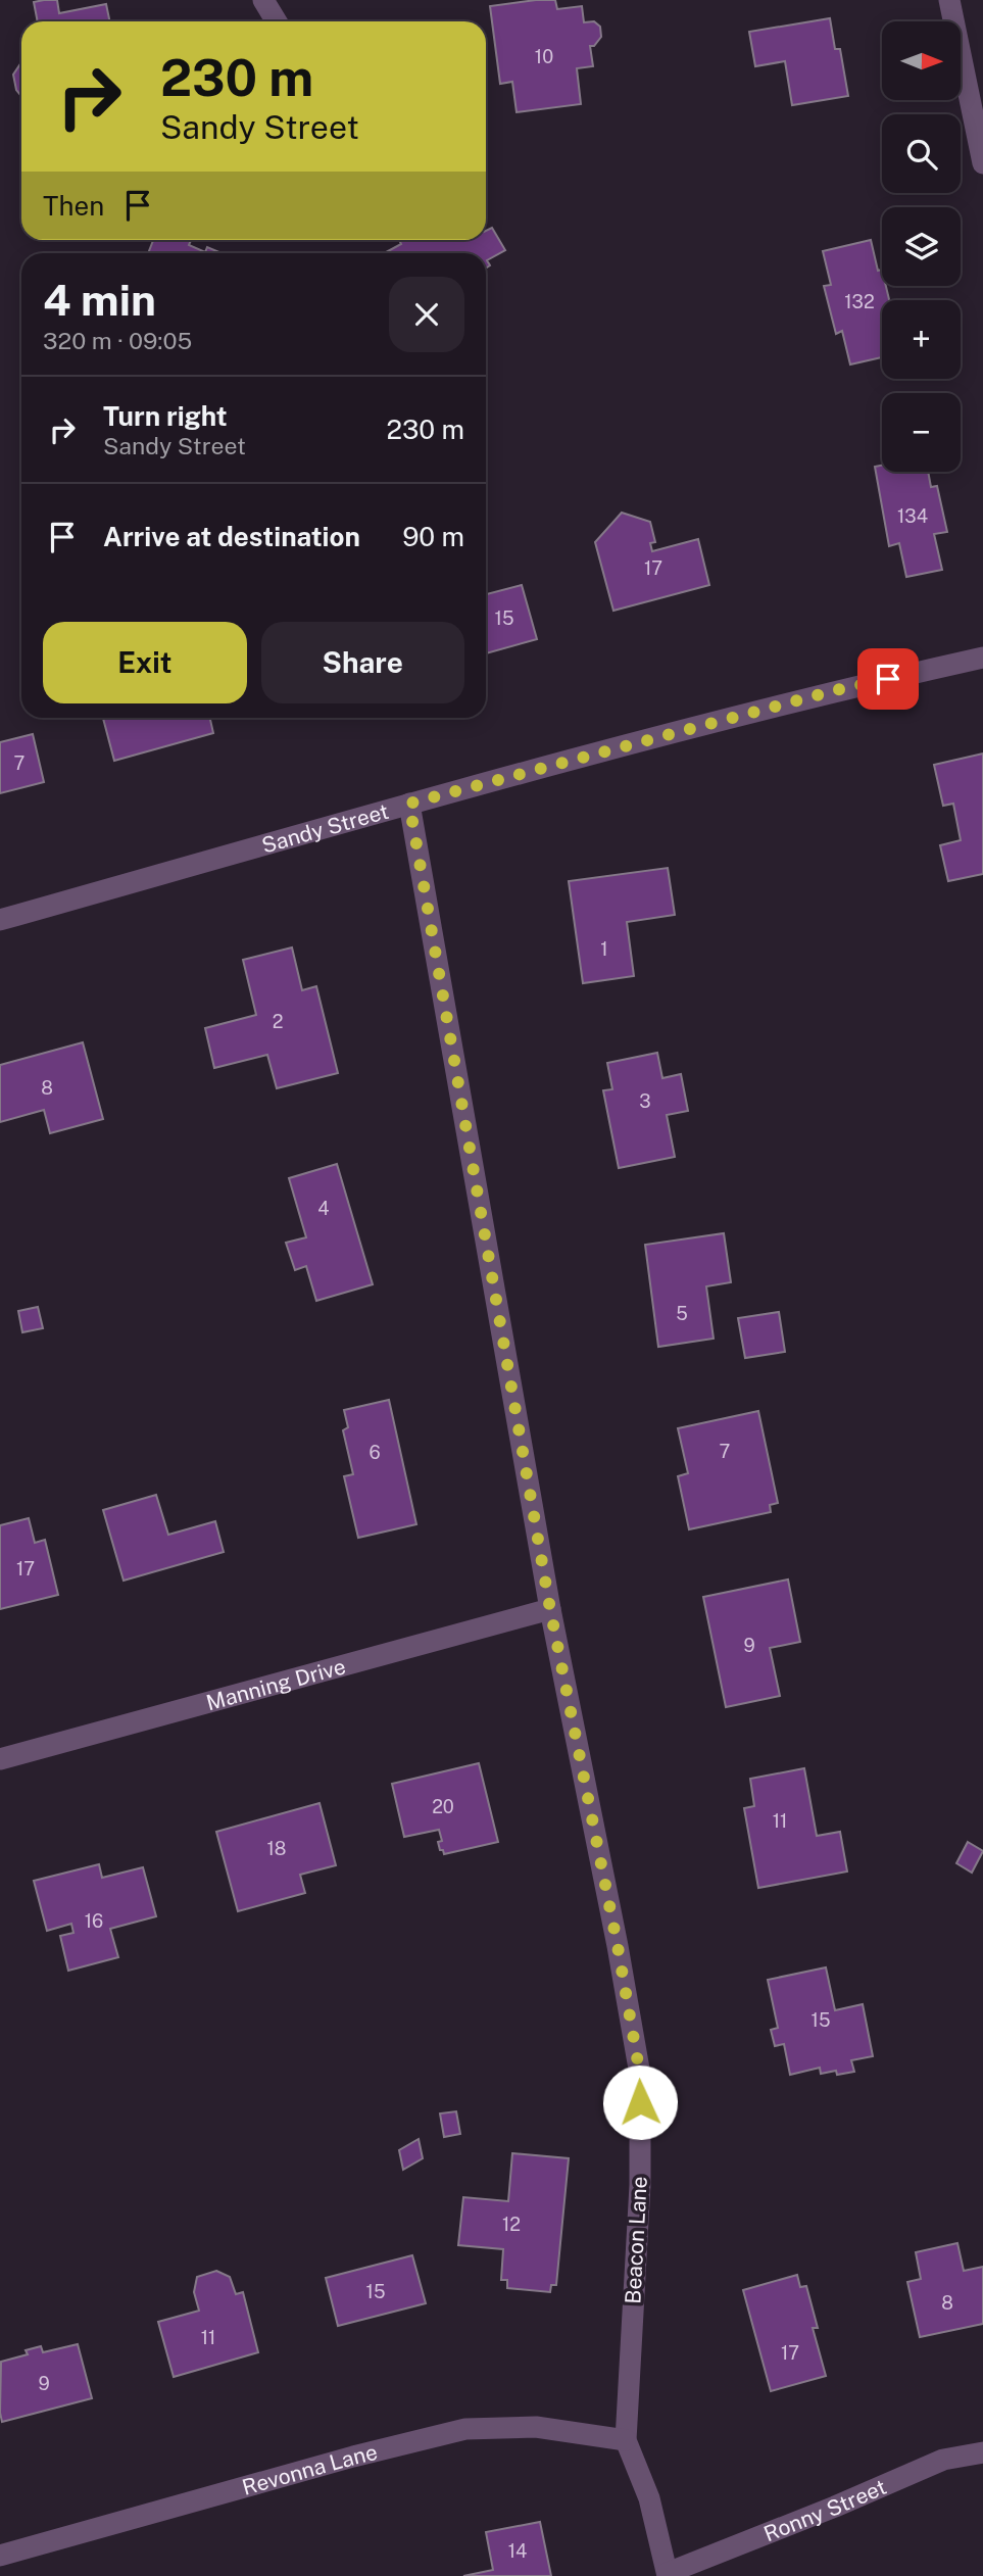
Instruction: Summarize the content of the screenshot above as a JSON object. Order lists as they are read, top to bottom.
{
  "streets": {
    "street": [
      "Sandy Street",
      "Manning Drive",
      "Beacon Lane",
      "Revonna Lane",
      "Ronny Street"
    ]
  },
  "crossings": [
    ["Sandy Street", "Beacon Lane"],
    ["Manning Drive", "Beacon Lane"],
    ["Beacon Lane", "Revonna Lane"],
    ["Beacon Lane", "Ronny Street"]
  ],
  "house_numbers": [
    "10",
    "132",
    "134",
    "17",
    "15",
    "7",
    "1",
    "2",
    "8",
    "3",
    "4",
    "5",
    "7",
    "6",
    "17",
    "9",
    "20",
    "11",
    "18",
    "16",
    "15",
    "12",
    "15",
    "8",
    "11",
    "17",
    "9",
    "14"
  ],
  "north": "right",
  "page": {
    "map_buttons": ["+", "−"],
    "turn": ["230 m", "Sandy Street"],
    "then": "Then",
    "heading": ["4 min", "320 m · 09:05"],
    "list": [
      {
        "name": "Turn right",
        "note": "Sandy Street",
        "value": "230 m"
      },
      {
        "name": "Arrive at destination",
        "value": "90 m"
      }
    ],
    "buttons": ["Exit", "Share"]
  }
}
